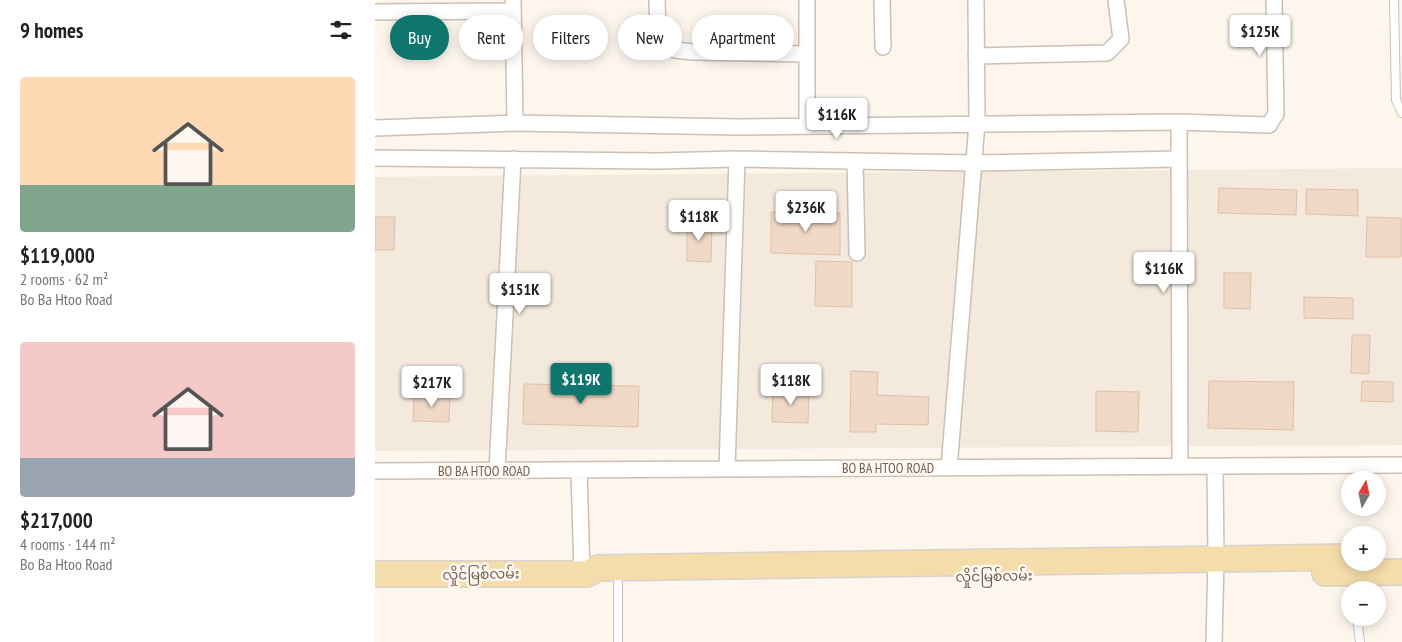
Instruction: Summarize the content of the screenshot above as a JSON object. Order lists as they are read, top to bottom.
{
  "streets": {
    "main road": ["လှိုင်မြစ်လမ်း"],
    "street": ["BO BA HTOO ROAD"]
  },
  "north": "top",
  "page": {
    "heading": "9 homes",
    "price": [
      "$125K",
      "$116K",
      "$236K",
      "$118K",
      "$116K",
      "$151K",
      "$119K",
      "$118K",
      "$217K"
    ],
    "chip": [
      "Buy",
      "Rent",
      "Filters",
      "New",
      "Apartment"
    ],
    "list": [
      {
        "name": "$119,000",
        "note": "2 rooms · 62 m² · Bo Ba Htoo Road"
      },
      {
        "name": "$217,000",
        "note": "4 rooms · 144 m² · Bo Ba Htoo Road"
      }
    ],
    "map_buttons": ["+", "−"]
  }
}
